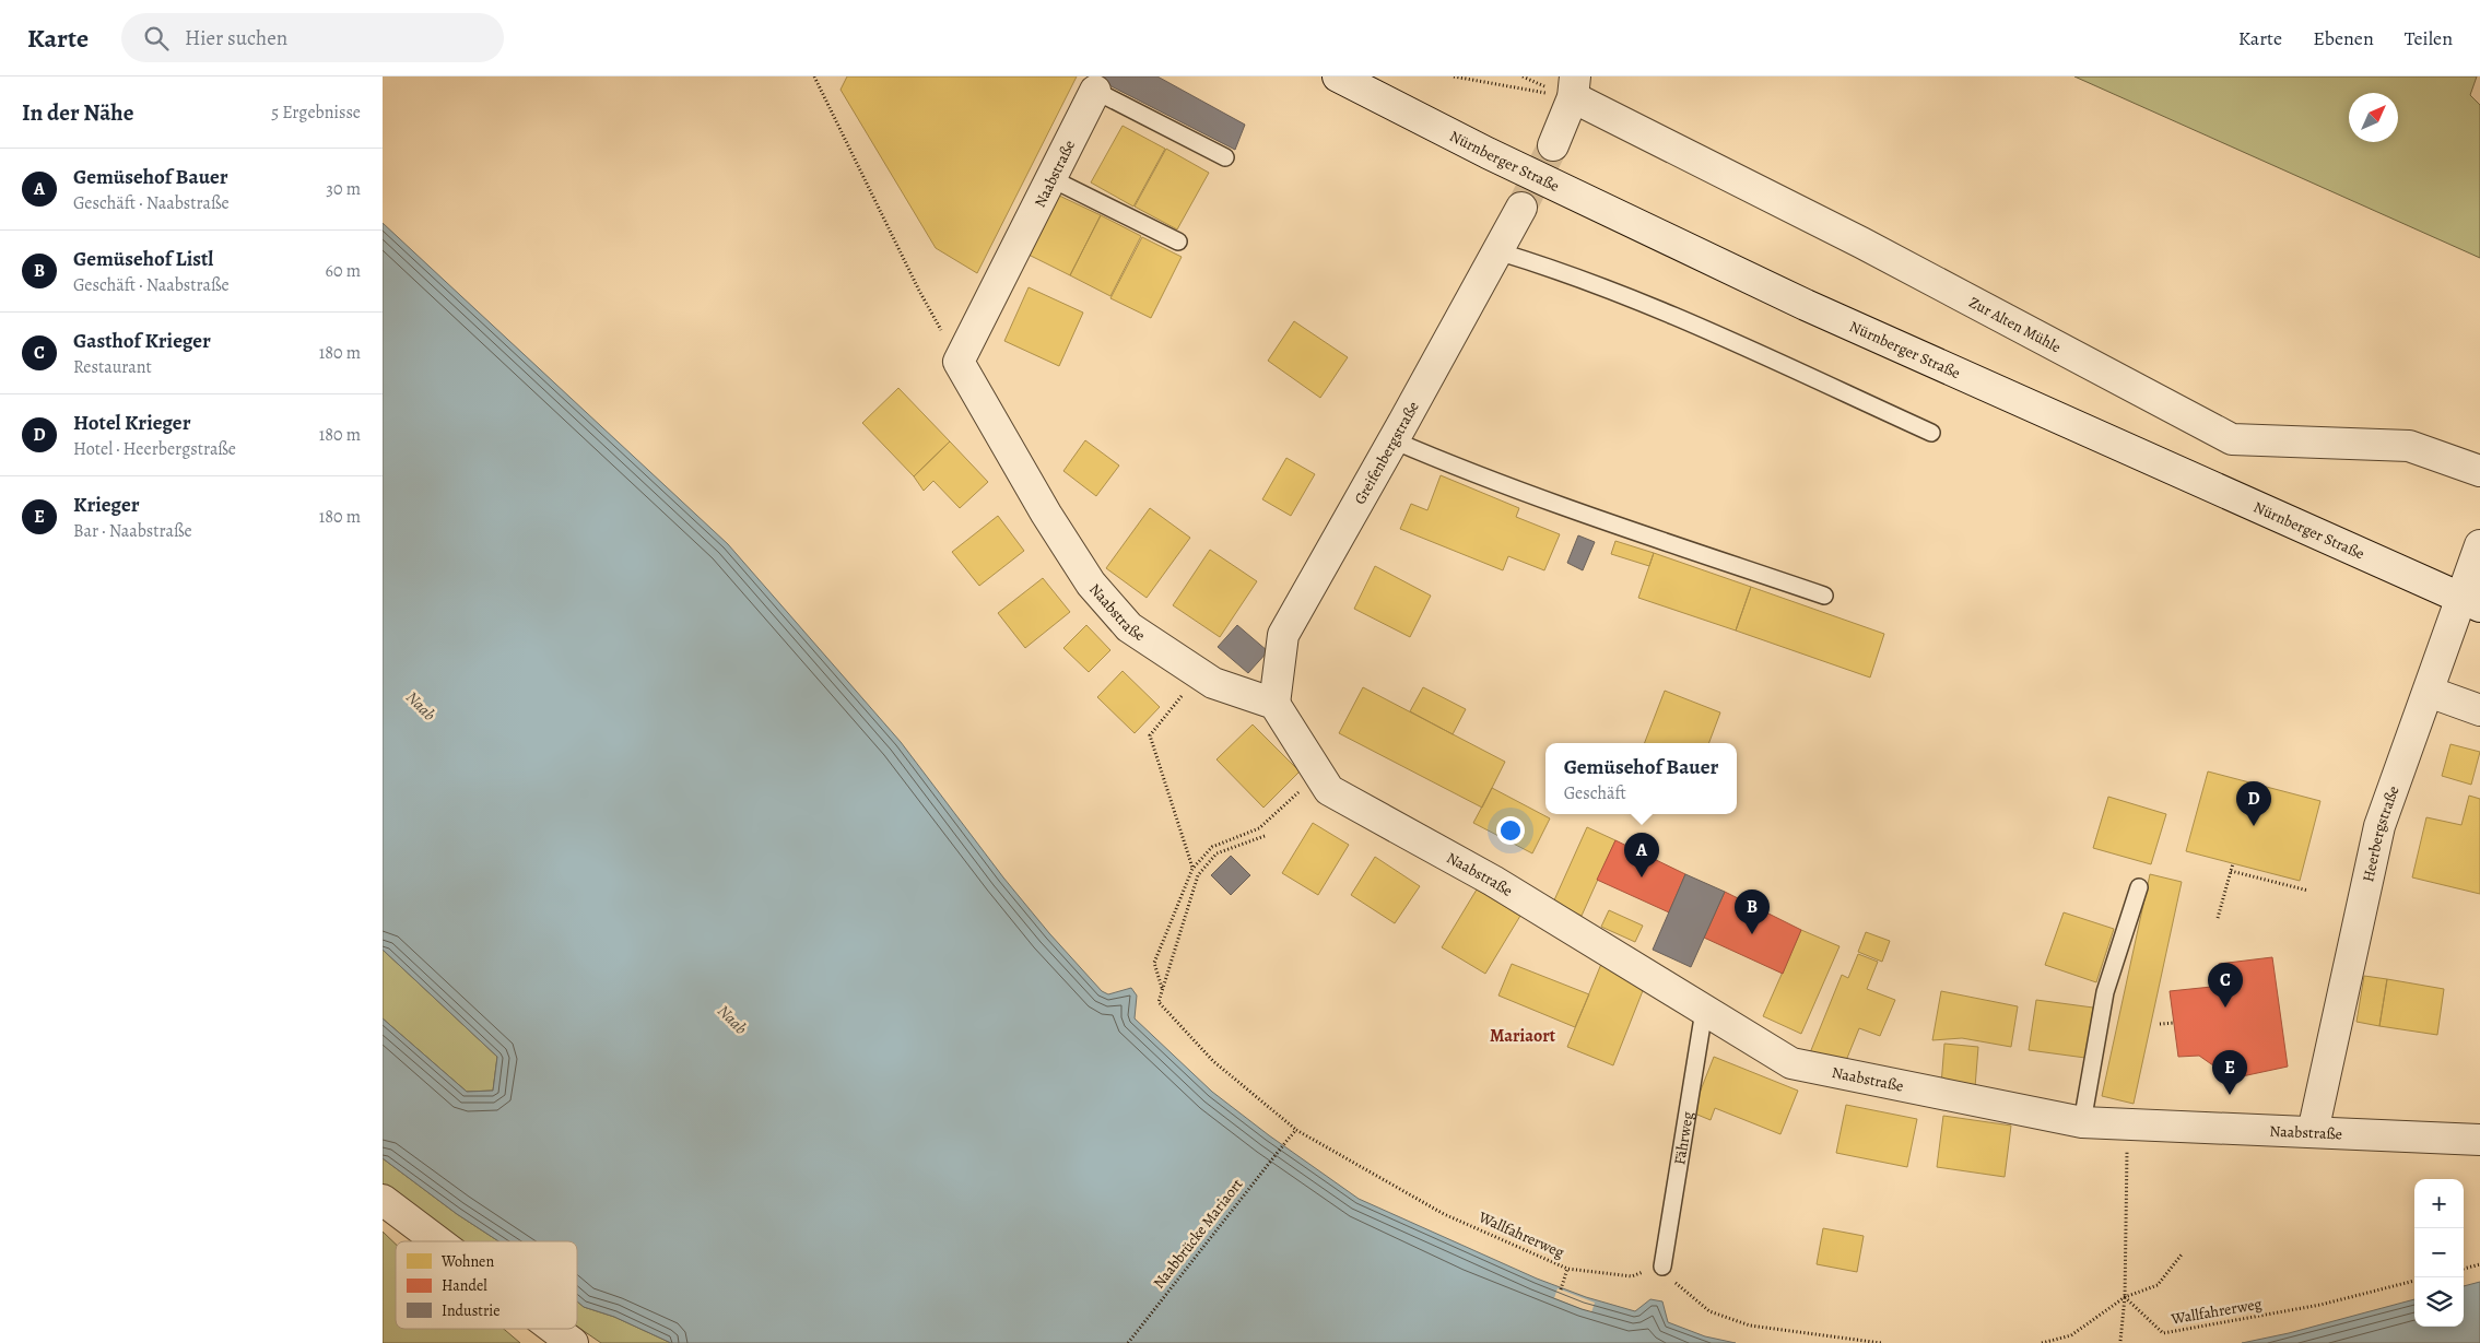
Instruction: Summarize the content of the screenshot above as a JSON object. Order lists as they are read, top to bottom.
{
  "streets": {
    "street": [
      "Nürnberger Straße",
      "Naabstraße",
      "Zur Alten Mühle",
      "Greifenbergstraße",
      "Heerbergstraße"
    ],
    "lane": ["Fährweg"],
    "path": ["Naabbrücke Mariaort", "Wallfahrerweg"]
  },
  "crossings": [
    ["Nürnberger Straße", "Heerbergstraße"],
    ["Naabstraße", "Greifenbergstraße"],
    ["Naabstraße", "Heerbergstraße"],
    ["Naabstraße", "Fährweg"],
    ["Fährweg", "Wallfahrerweg"],
    ["Naabbrücke Mariaort", "Wallfahrerweg"]
  ],
  "districts": ["Mariaort"],
  "water": ["Naab"],
  "legend": ["Wohnen", "Handel", "Industrie"],
  "north": "top right",
  "page": {
    "header": "Karte",
    "search": "Hier suchen",
    "nav": ["Karte", "Ebenen", "Teilen"],
    "heading": ["In der Nähe", "5 Ergebnisse"],
    "list": [
      {
        "mark": "A",
        "name": "Gemüsehof Bauer",
        "note": "Geschäft · Naabstraße",
        "value": "30 m"
      },
      {
        "mark": "B",
        "name": "Gemüsehof Listl",
        "note": "Geschäft · Naabstraße",
        "value": "60 m"
      },
      {
        "mark": "C",
        "name": "Gasthof Krieger",
        "note": "Restaurant",
        "value": "180 m"
      },
      {
        "mark": "D",
        "name": "Hotel Krieger",
        "note": "Hotel · Heerbergstraße",
        "value": "180 m"
      },
      {
        "mark": "E",
        "name": "Krieger",
        "note": "Bar · Naabstraße",
        "value": "180 m"
      }
    ],
    "popup": ["Gemüsehof Bauer", "Geschäft"],
    "pins": [
      "D",
      "A",
      "B",
      "C",
      "E"
    ],
    "map_buttons": ["+", "−"]
  }
}
